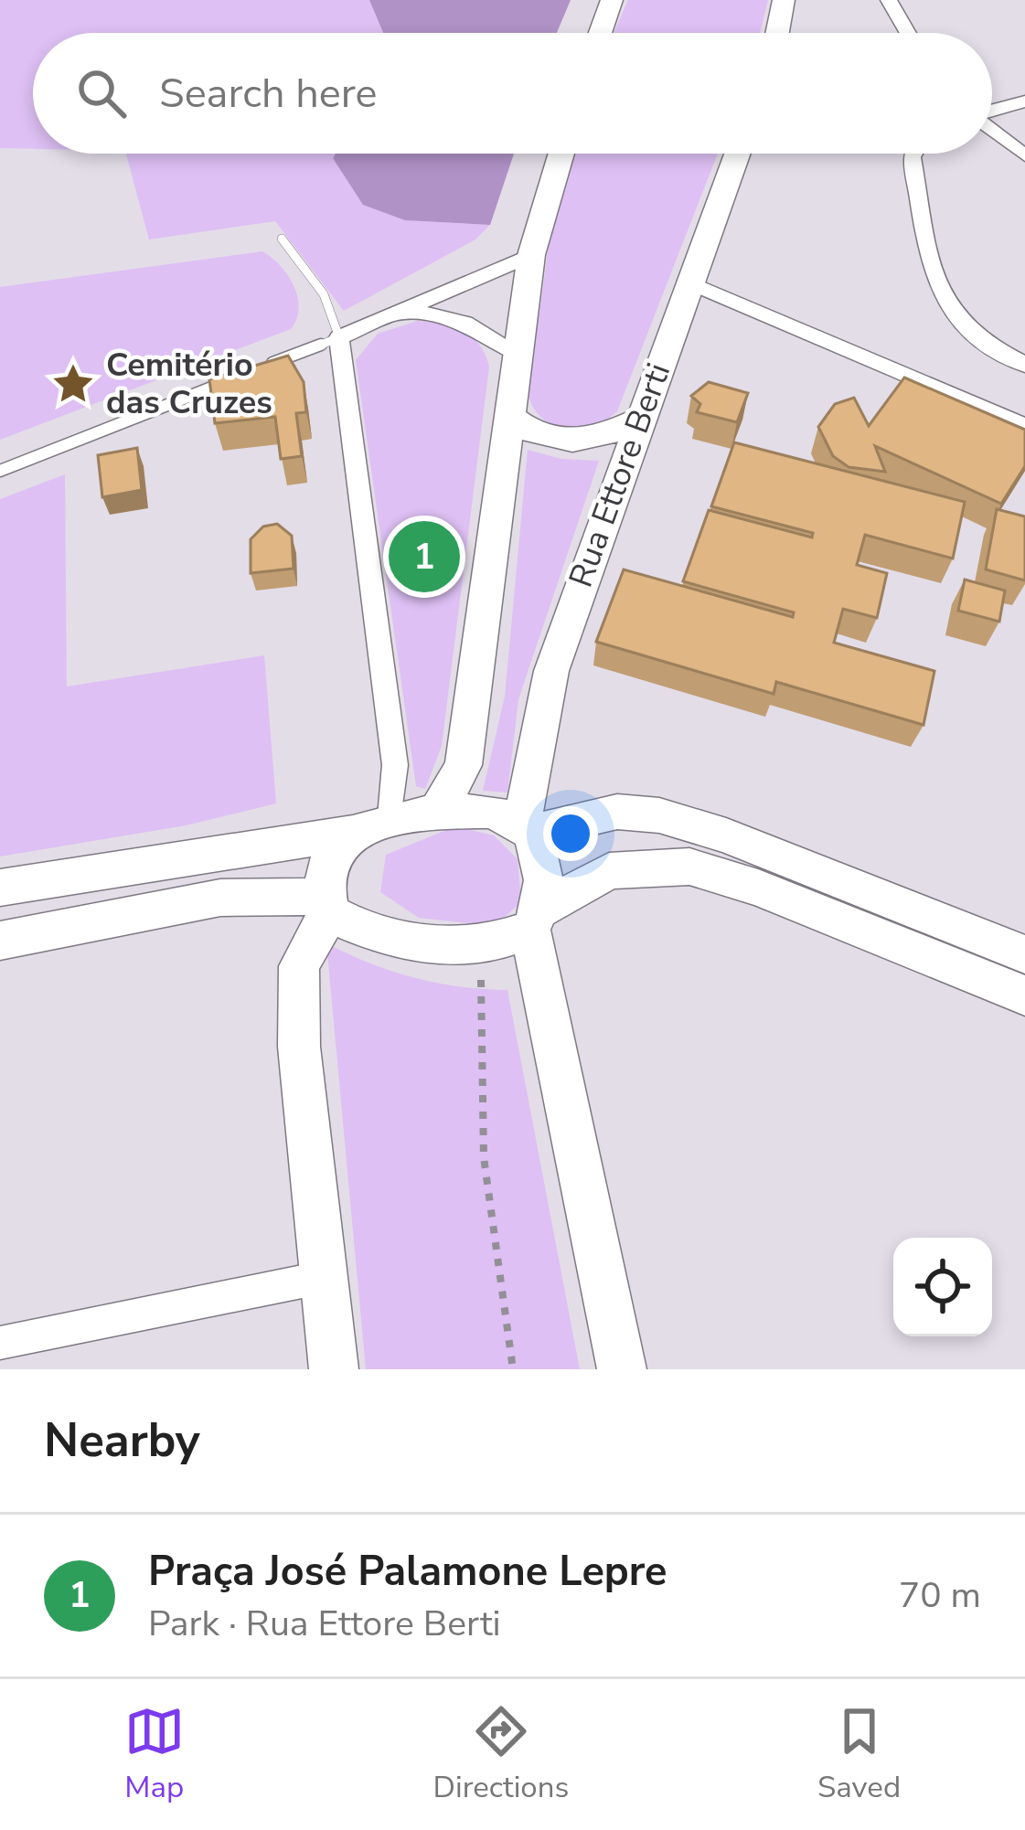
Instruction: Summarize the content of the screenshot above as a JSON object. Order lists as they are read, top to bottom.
{
  "streets": {
    "street": ["Rua Ettore Berti"]
  },
  "places": {
    "place": ["Cemitério das Cruzes"]
  },
  "page": {
    "search": "Search here",
    "pins": "1",
    "heading": "Nearby",
    "list": [
      {
        "mark": "1",
        "name": "Praça José Palamone Lepre",
        "note": "Park · Rua Ettore Berti",
        "value": "70 m"
      }
    ],
    "nav": ["Map", "Directions", "Saved"]
  }
}
